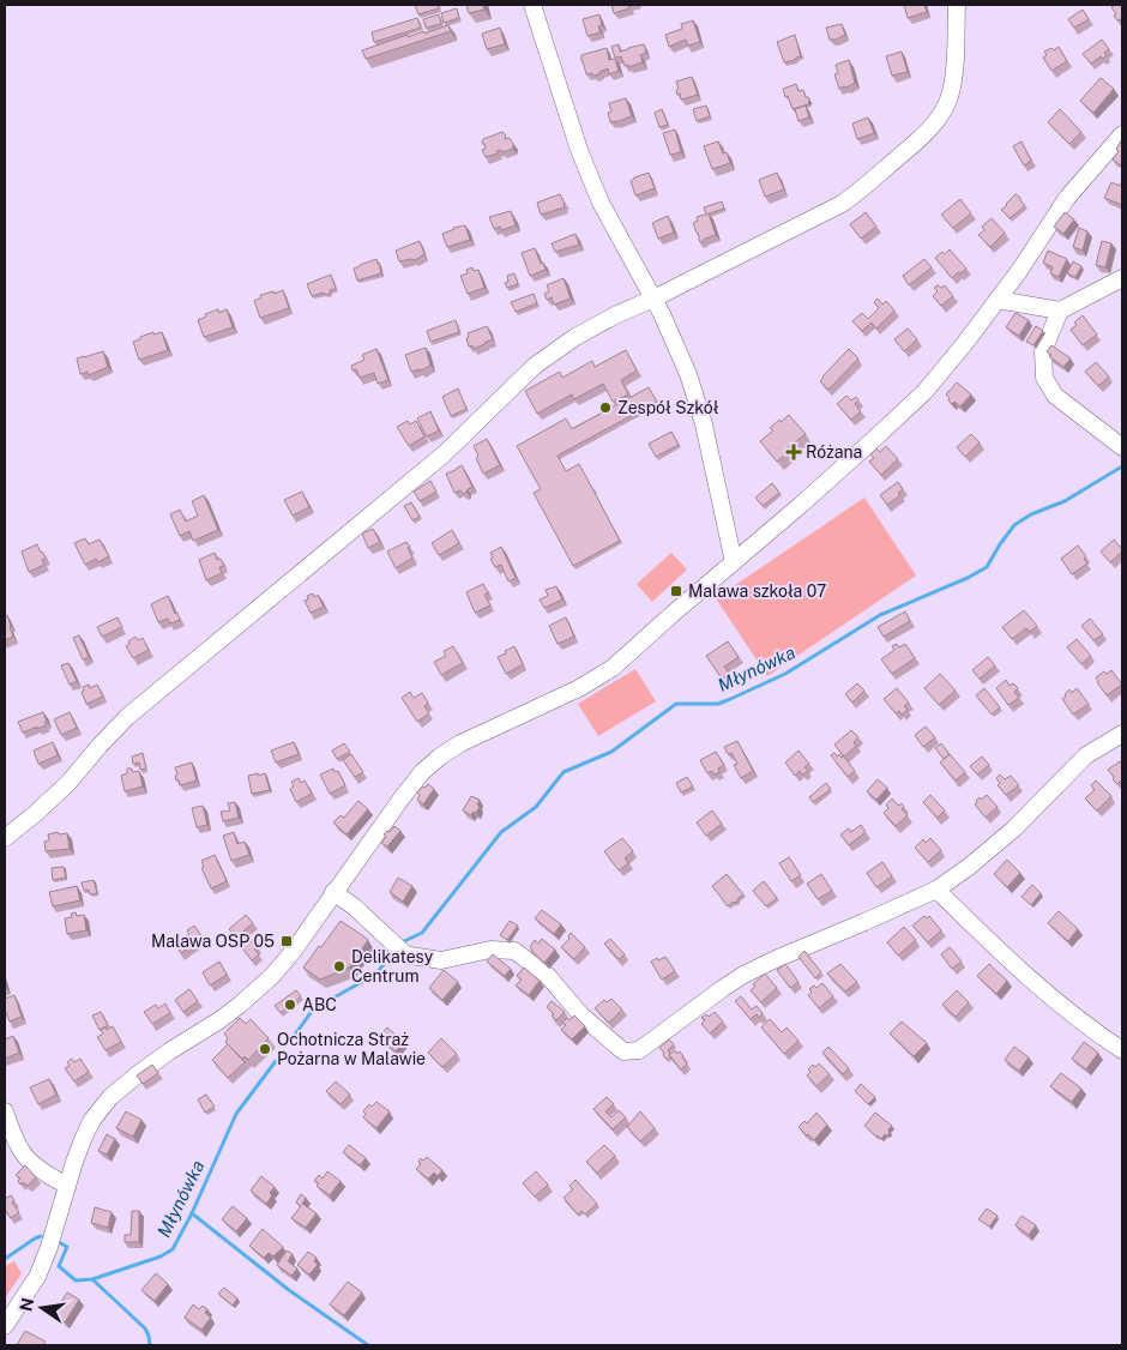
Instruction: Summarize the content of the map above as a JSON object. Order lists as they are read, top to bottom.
{
  "water": ["Młynówka"],
  "places": {
    "other": [
      "Zespół Szkół",
      "Delikatesy Centrum",
      "ABC",
      "Ochotnicza Straż Pożarna w Malawie"
    ],
    "health": ["Różana"],
    "transit": ["Malawa szkoła 07", "Malawa OSP 05"]
  },
  "north": "left"
}
